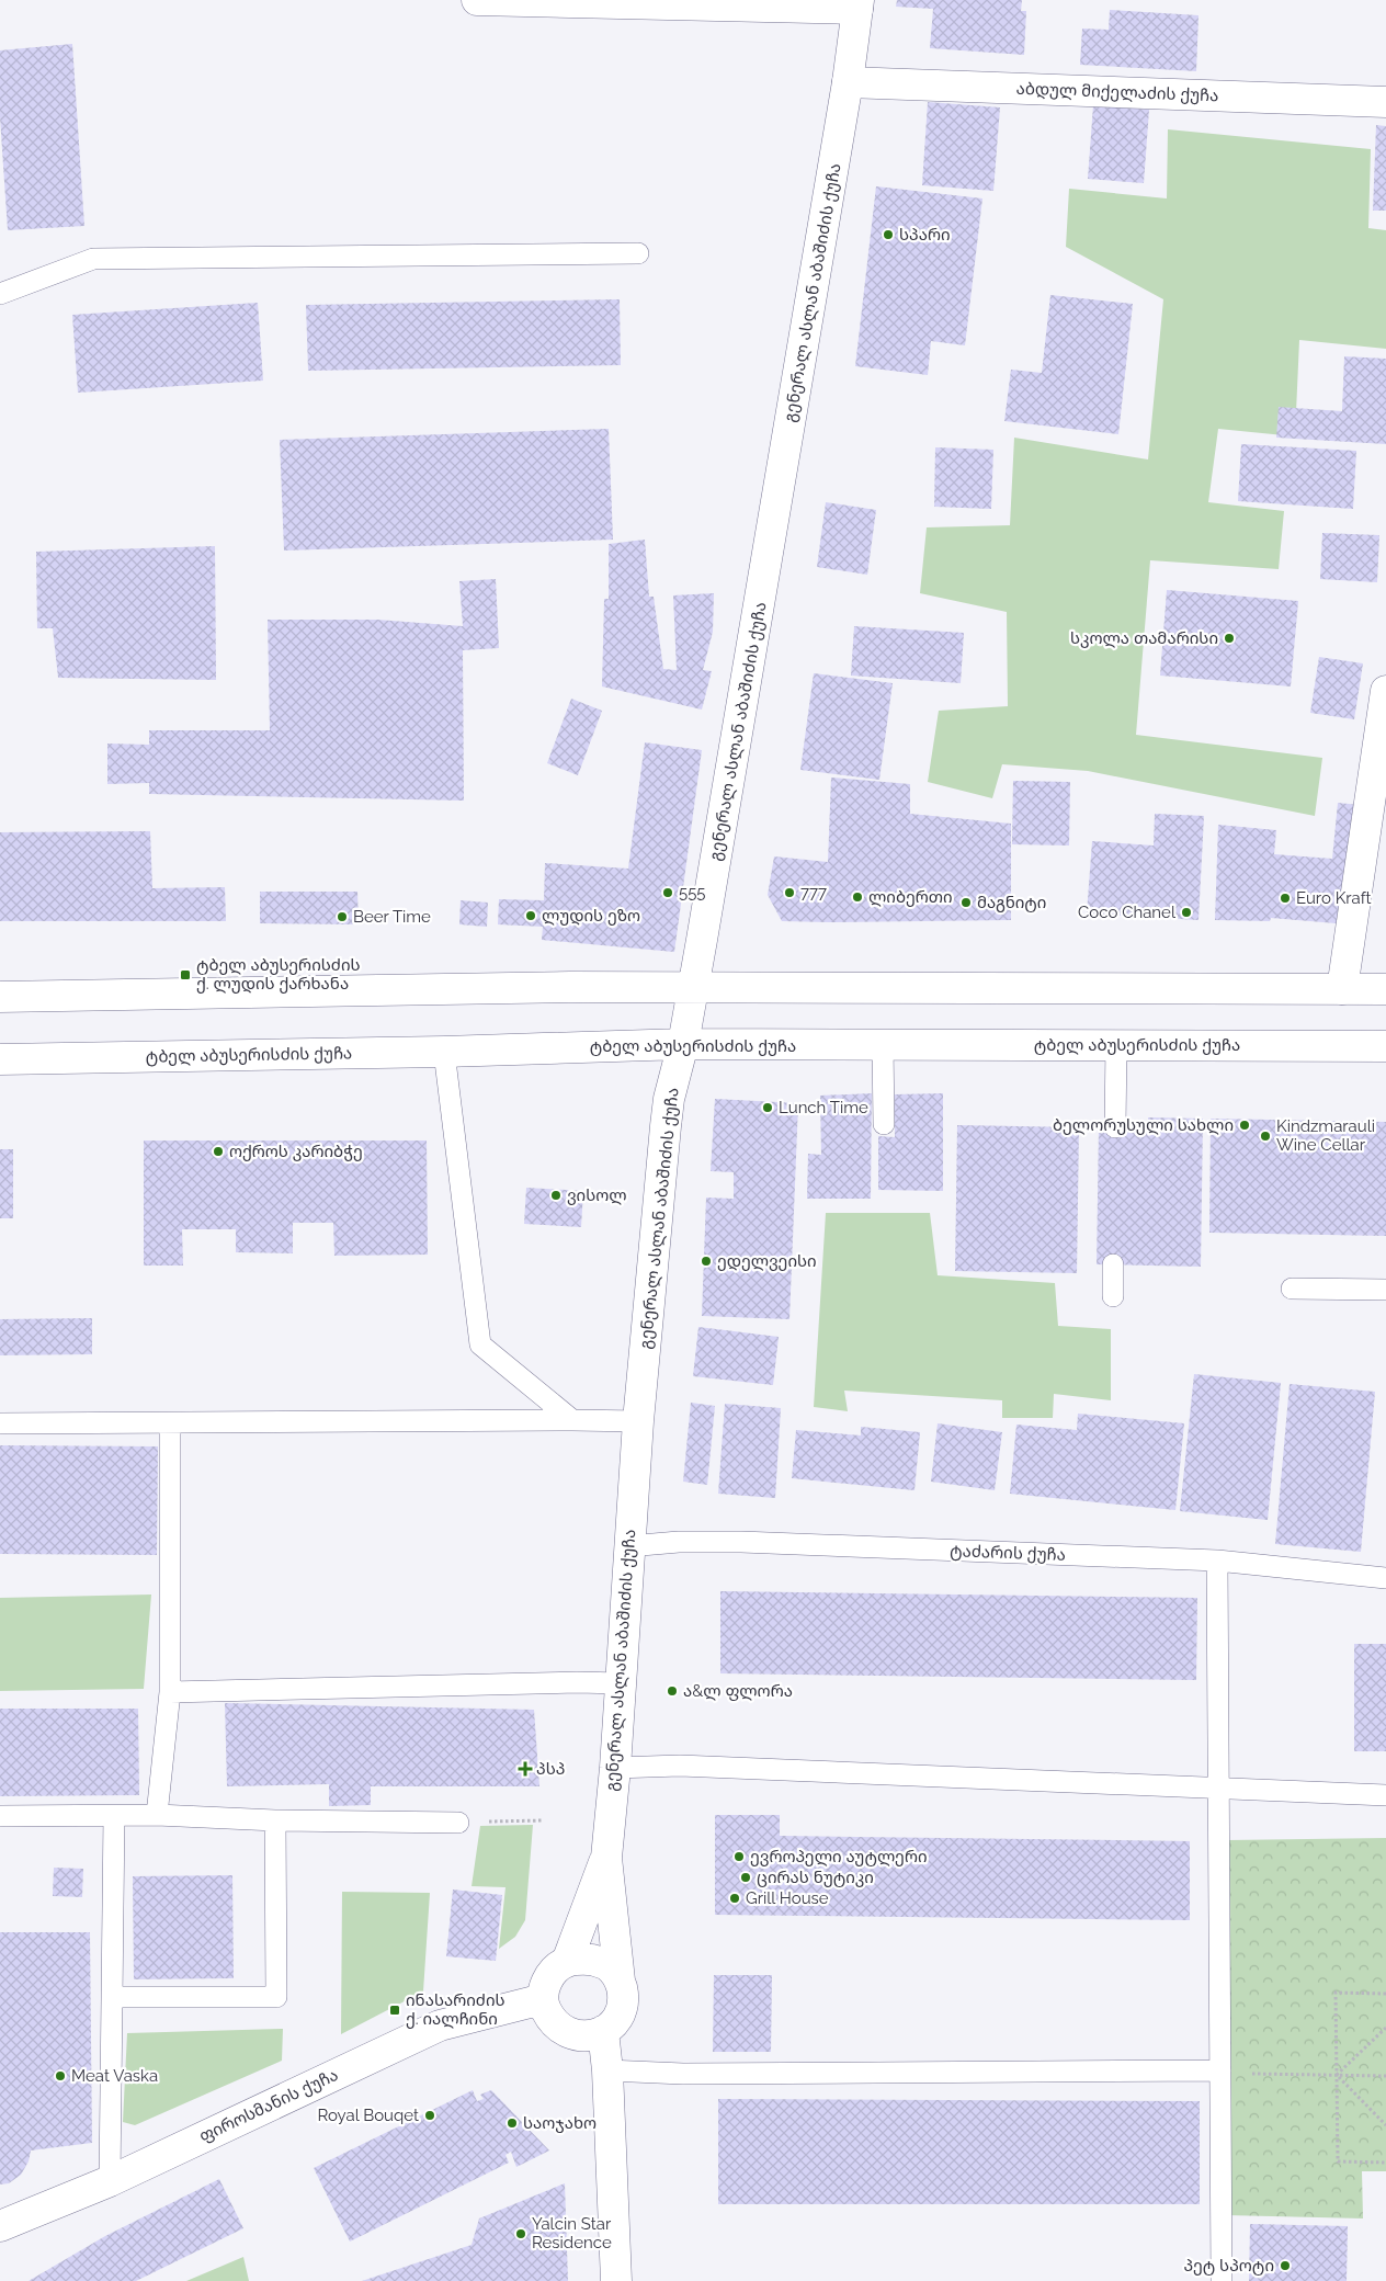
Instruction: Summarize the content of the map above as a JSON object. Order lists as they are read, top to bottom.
{
  "streets": {
    "street": [
      "აბდულ მიქელაძის ქუჩა",
      "გენერალ ასლან აბაშიძის ქუჩა",
      "ტბელ აბუსერისძის ქუჩა",
      "ფიროსმანის ქუჩა"
    ],
    "lane": ["ტაძარის ქუჩა"]
  },
  "crossings": [
    ["აბდულ მიქელაძის ქუჩა", "გენერალ ასლან აბაშიძის ქუჩა"],
    ["გენერალ ასლან აბაშიძის ქუჩა", "ტბელ აბუსერისძის ქუჩა"],
    ["გენერალ ასლან აბაშიძის ქუჩა", "ტაძარის ქუჩა"],
    ["გენერალ ასლან აბაშიძის ქუჩა", "ფიროსმანის ქუჩა"]
  ],
  "places": {
    "other": [
      "სპარი",
      "სკოლა თამარისი",
      "555",
      "777",
      "ლიბერთი",
      "Euro Kraft",
      "მაგნიტი",
      "Coco Chanel",
      "ლუდის ეზო",
      "Beer Time",
      "Lunch Time",
      "ბელორუსული სახლი",
      "Kindzmarauli Wine Cellar",
      "ოქროს კარიბჭე",
      "ვისოლ",
      "ედელვეისი",
      "ა&ლ ფლორა",
      "ევროპელი აუტლერი",
      "ცირას ნუტიკი",
      "Grill House",
      "Meat Vaska",
      "Royal Bouqet",
      "საოჯახო",
      "Yalcin Star Residence",
      "პეტ სპოტი"
    ],
    "transit": ["ტბელ აბუსერისძის ქ. ლუდის ქარხანა", "ინასარიძის ქ. იალჩინი"],
    "health": ["პსპ"]
  }
}
